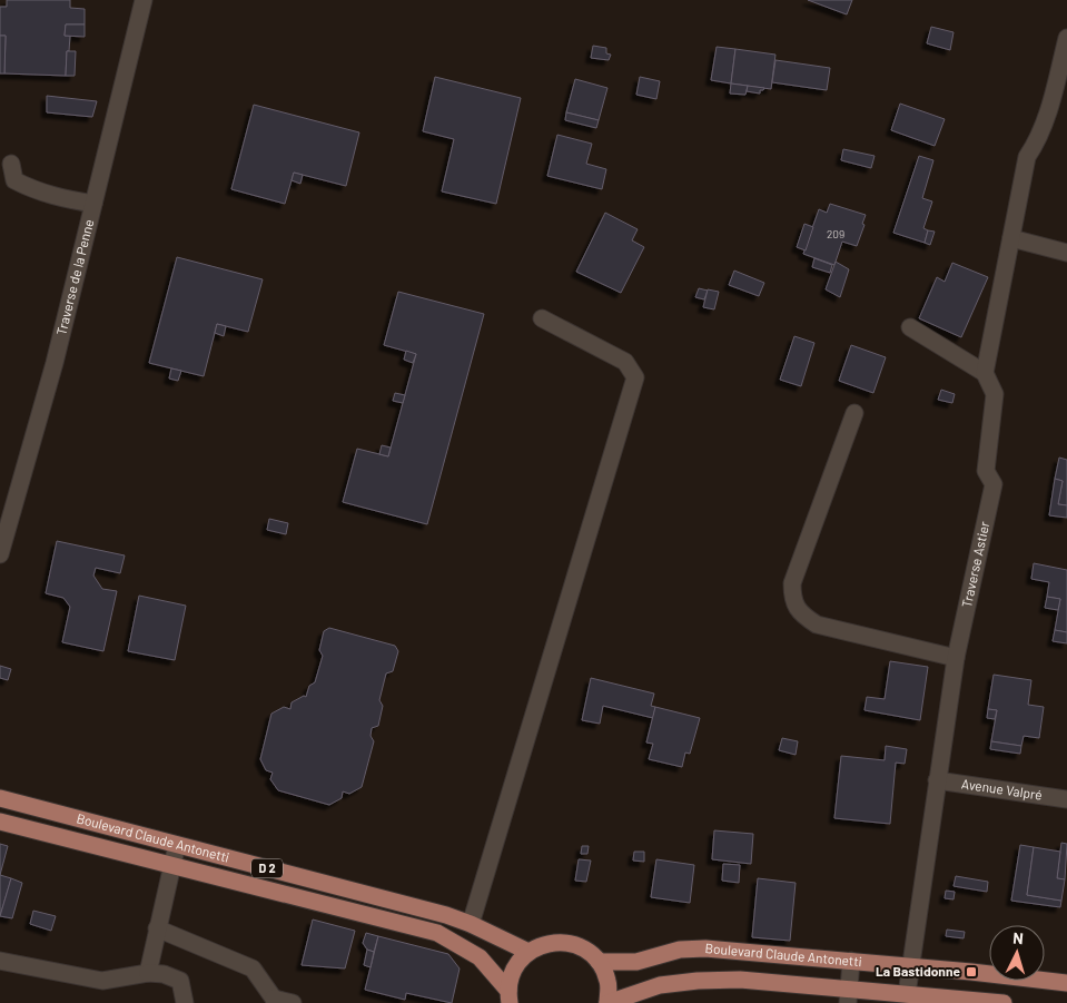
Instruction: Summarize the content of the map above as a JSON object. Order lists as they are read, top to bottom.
{
  "streets": {
    "main road": ["Boulevard Claude Antonetti", "D 2"],
    "street": ["Traverse de la Penne", "Traverse Astier", "Avenue Valpré"]
  },
  "crossings": [
    ["Traverse Astier", "Avenue Valpré"],
    ["Traverse Astier", "Boulevard Claude Antonetti"]
  ],
  "places": {
    "transit": ["La Bastidonne"]
  },
  "house_numbers": ["209"],
  "north": "top"
}
